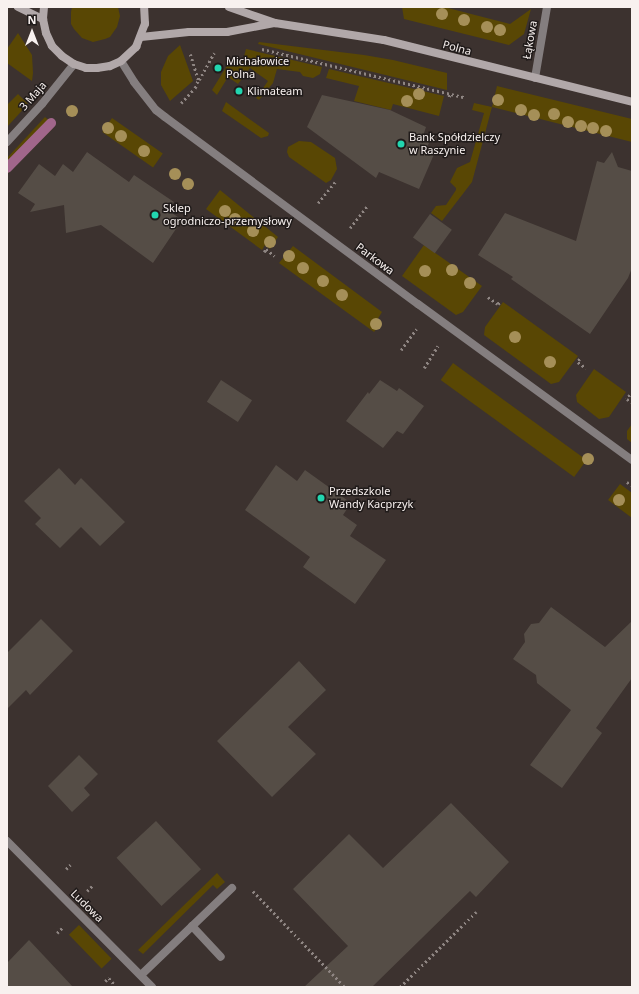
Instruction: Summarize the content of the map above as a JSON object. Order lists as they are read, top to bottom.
{
  "streets": {
    "street": [
      "Łąkowa",
      "Polna",
      "3 Maja",
      "Parkowa",
      "Ludowa"
    ]
  },
  "crossings": [
    ["Łąkowa", "Polna"]
  ],
  "places": [
    "Michałowice Polna",
    "Klimateam",
    "Bank Spółdzielczy w Raszynie",
    "Sklep ogrodniczo-przemysłowy",
    "Przedszkole Wandy Kacprzyk"
  ],
  "north": "top"
}
